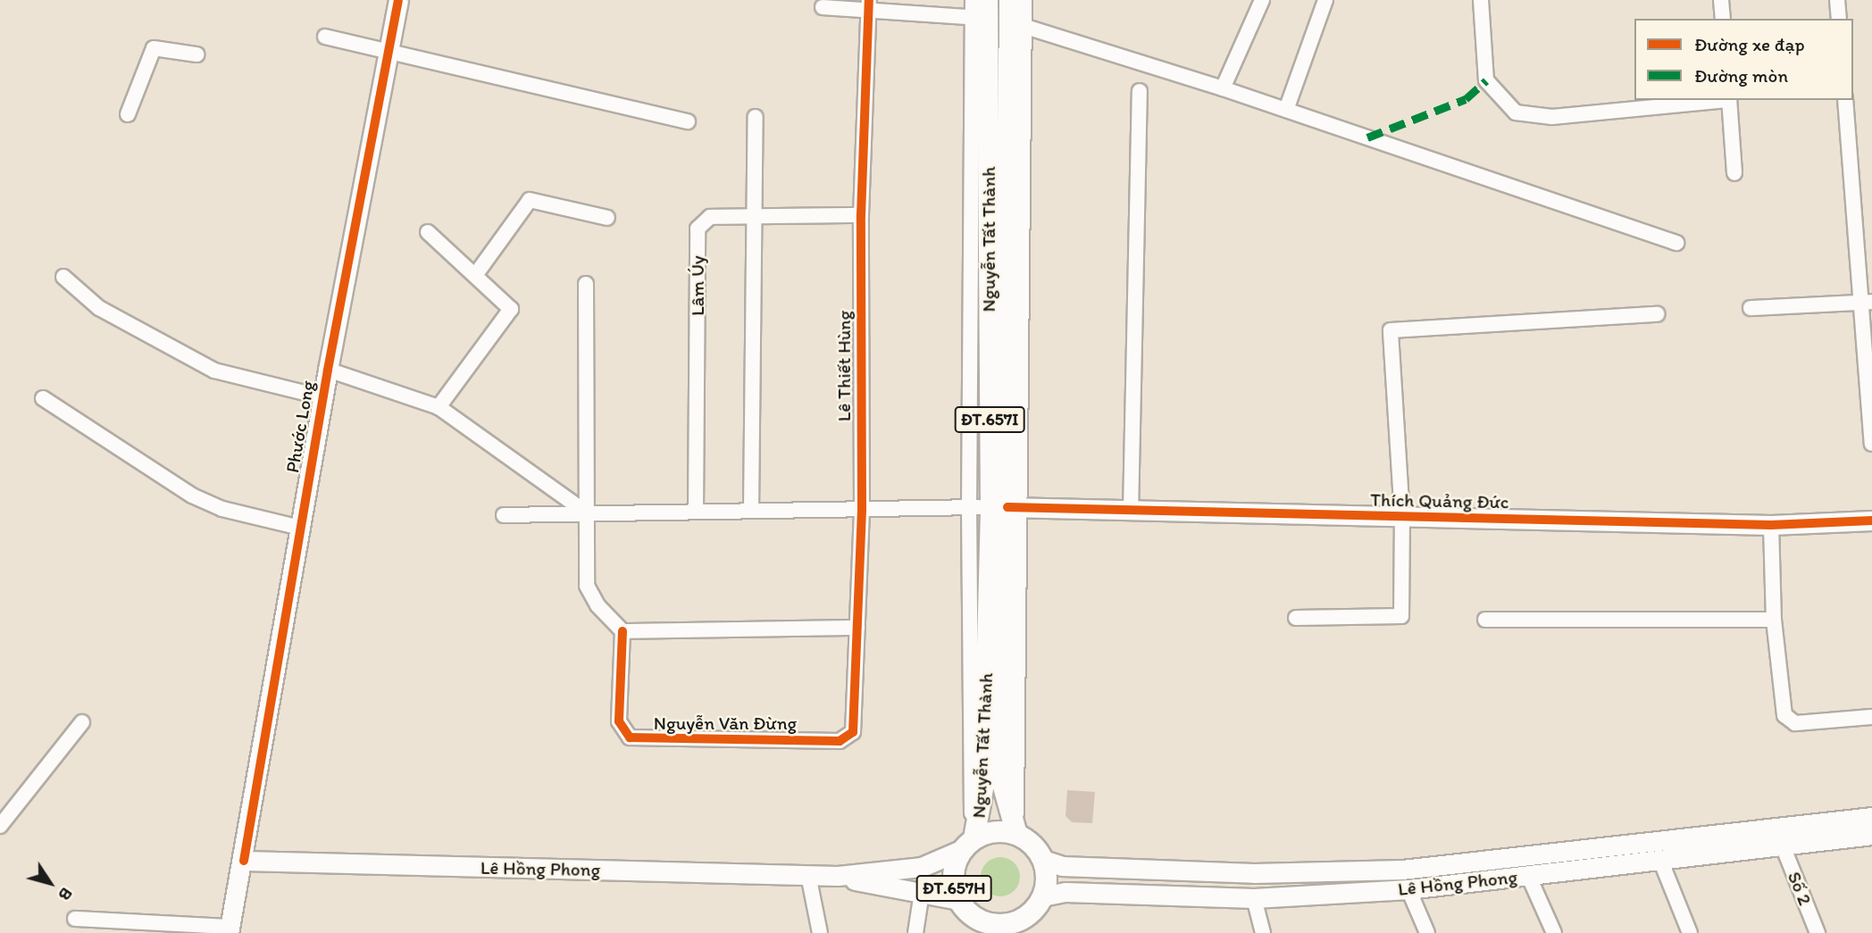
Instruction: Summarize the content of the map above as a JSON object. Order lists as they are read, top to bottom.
{
  "streets": {
    "main road": [
      "Nguyễn Tất Thành",
      "ĐT.657I",
      "Phước Long",
      "Thích Quảng Đức",
      "Lê Hồng Phong",
      "ĐT.657H"
    ],
    "street": [
      "Lâm Úy",
      "Lê Thiết Hùng",
      "Nguyễn Văn Đừng",
      "Số 2"
    ]
  },
  "crossings": [
    ["Nguyễn Tất Thành", "Thích Quảng Đức"],
    ["Nguyễn Tất Thành", "Lê Hồng Phong"],
    ["Nguyễn Tất Thành", "ĐT.657H"],
    ["Lâm Úy", "Lê Thiết Hùng"],
    ["Lê Thiết Hùng", "Nguyễn Văn Đừng"],
    ["Phước Long", "Lê Hồng Phong"],
    ["Lê Hồng Phong", "ĐT.657H"],
    ["Lê Hồng Phong", "Số 2"]
  ],
  "legend": ["Đường xe đạp", "Đường mòn"],
  "north": "bottom right"
}
